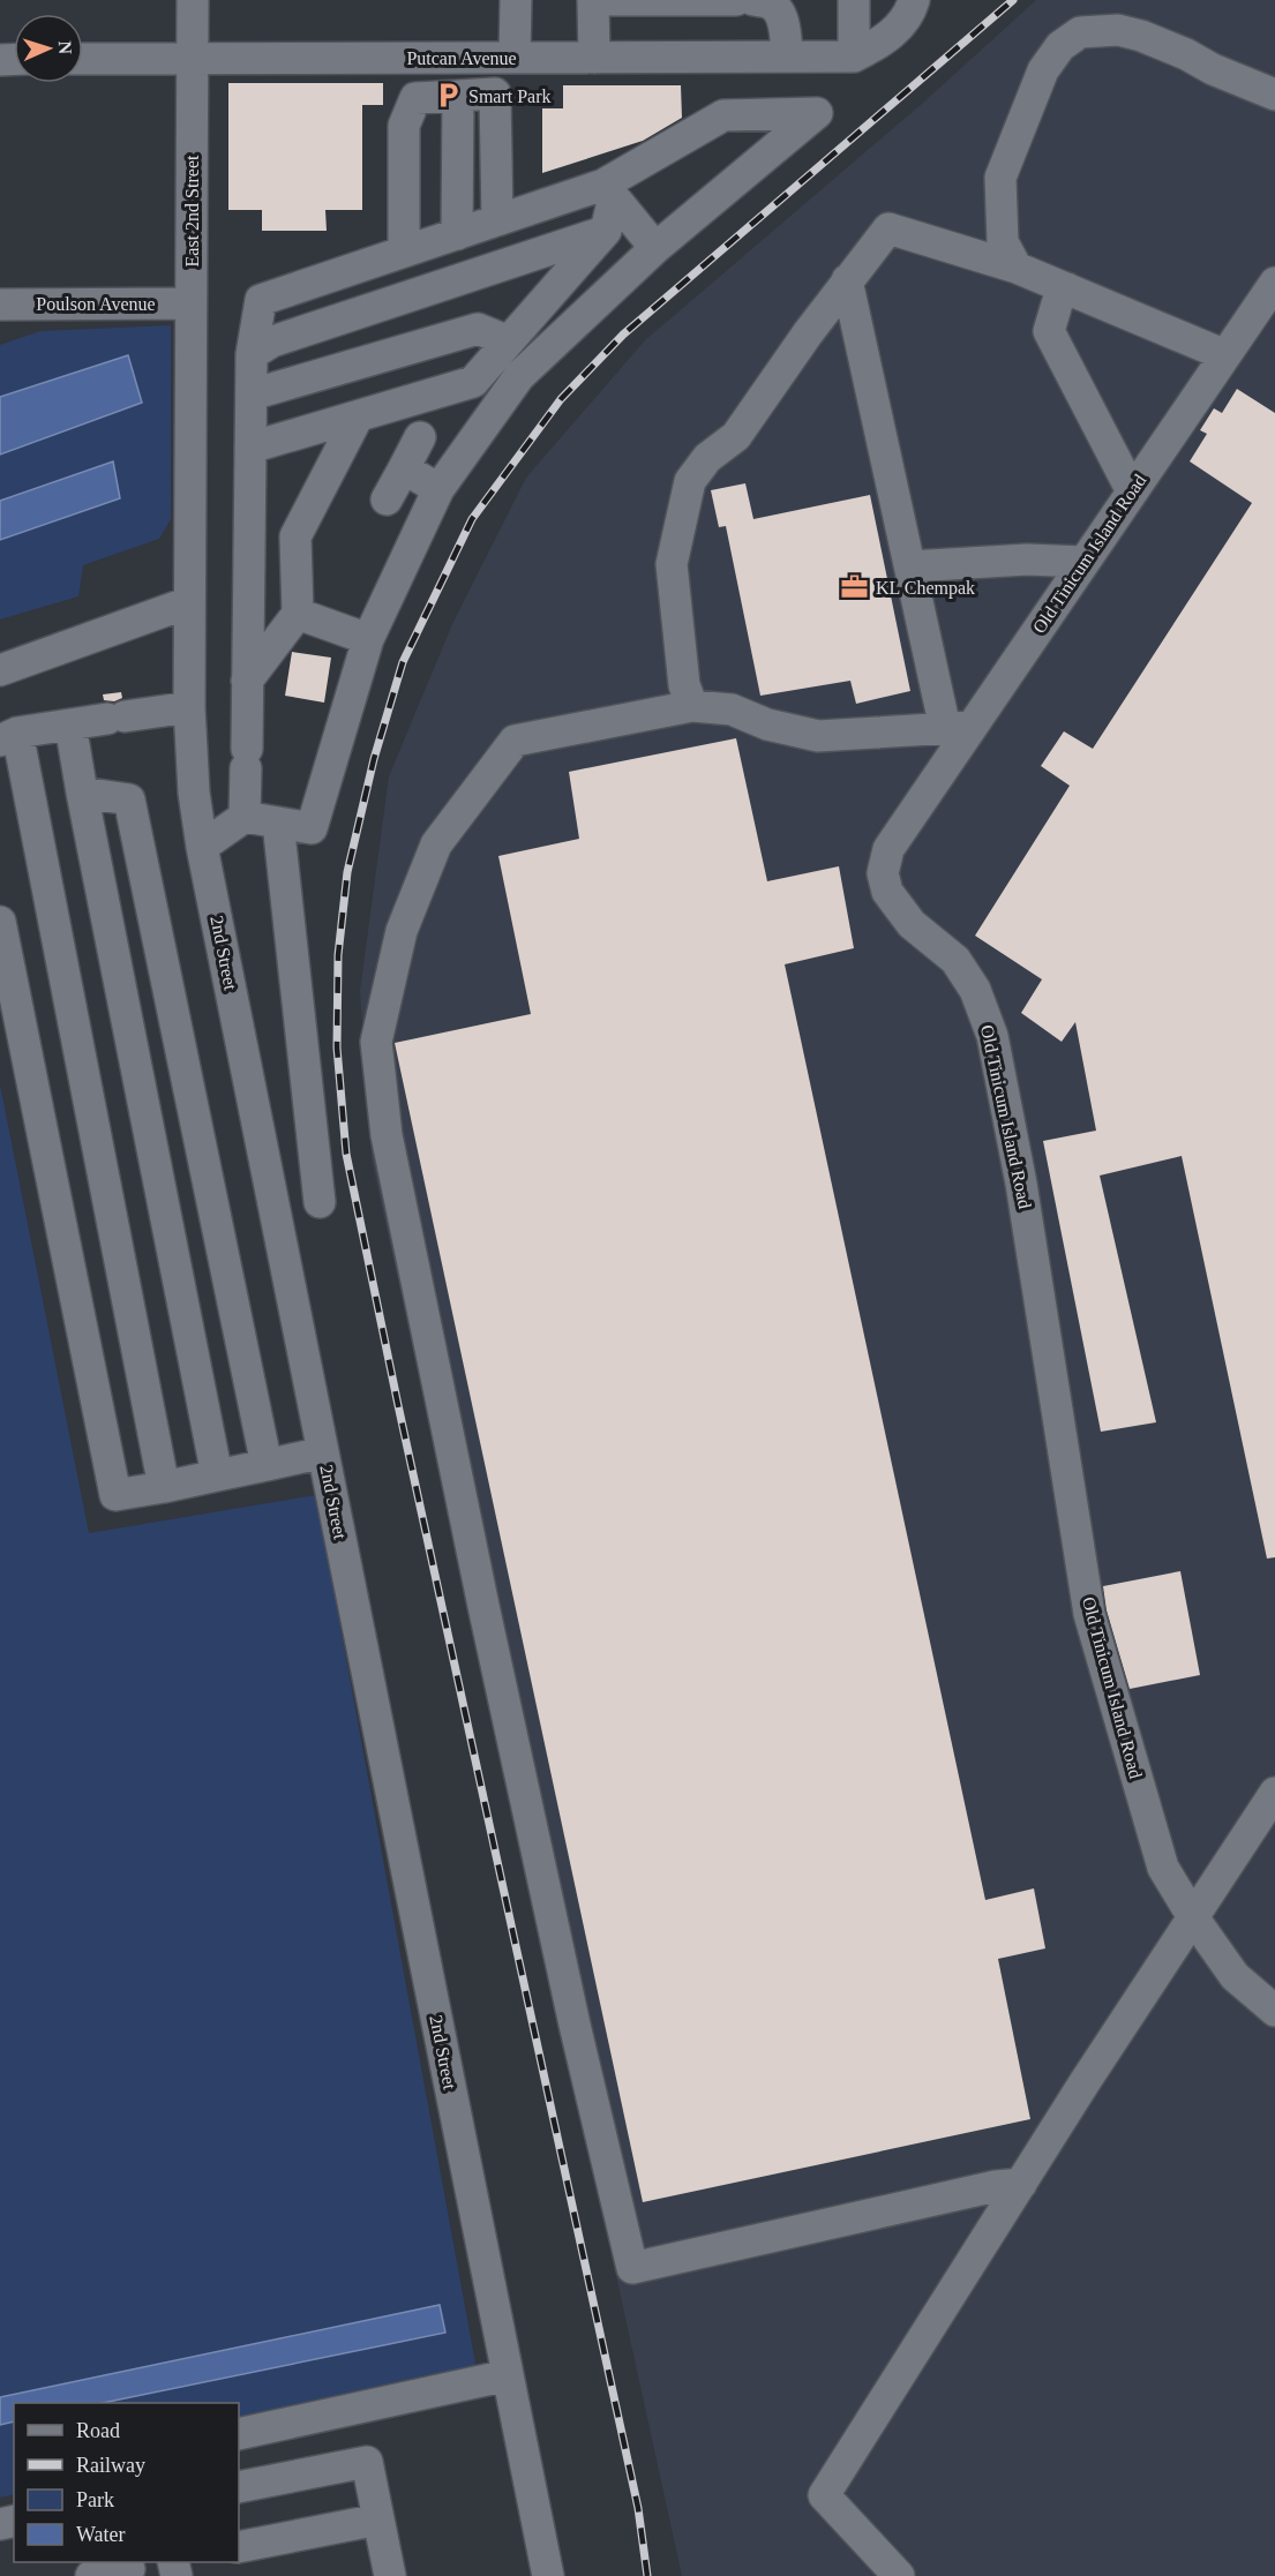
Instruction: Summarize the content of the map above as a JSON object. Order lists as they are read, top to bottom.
{
  "streets": {
    "street": [
      "Putcan Avenue",
      "East 2nd Street",
      "Poulson Avenue",
      "Old Tinicum Island Road",
      "2nd Street"
    ]
  },
  "crossings": [
    ["Putcan Avenue", "East 2nd Street"],
    ["East 2nd Street", "Poulson Avenue"],
    ["East 2nd Street", "2nd Street"]
  ],
  "places": {
    "parking": ["Smart Park"],
    "office": ["KL Chempak"]
  },
  "legend": [
    "Road",
    "Railway",
    "Park",
    "Water"
  ],
  "north": "right"
}
